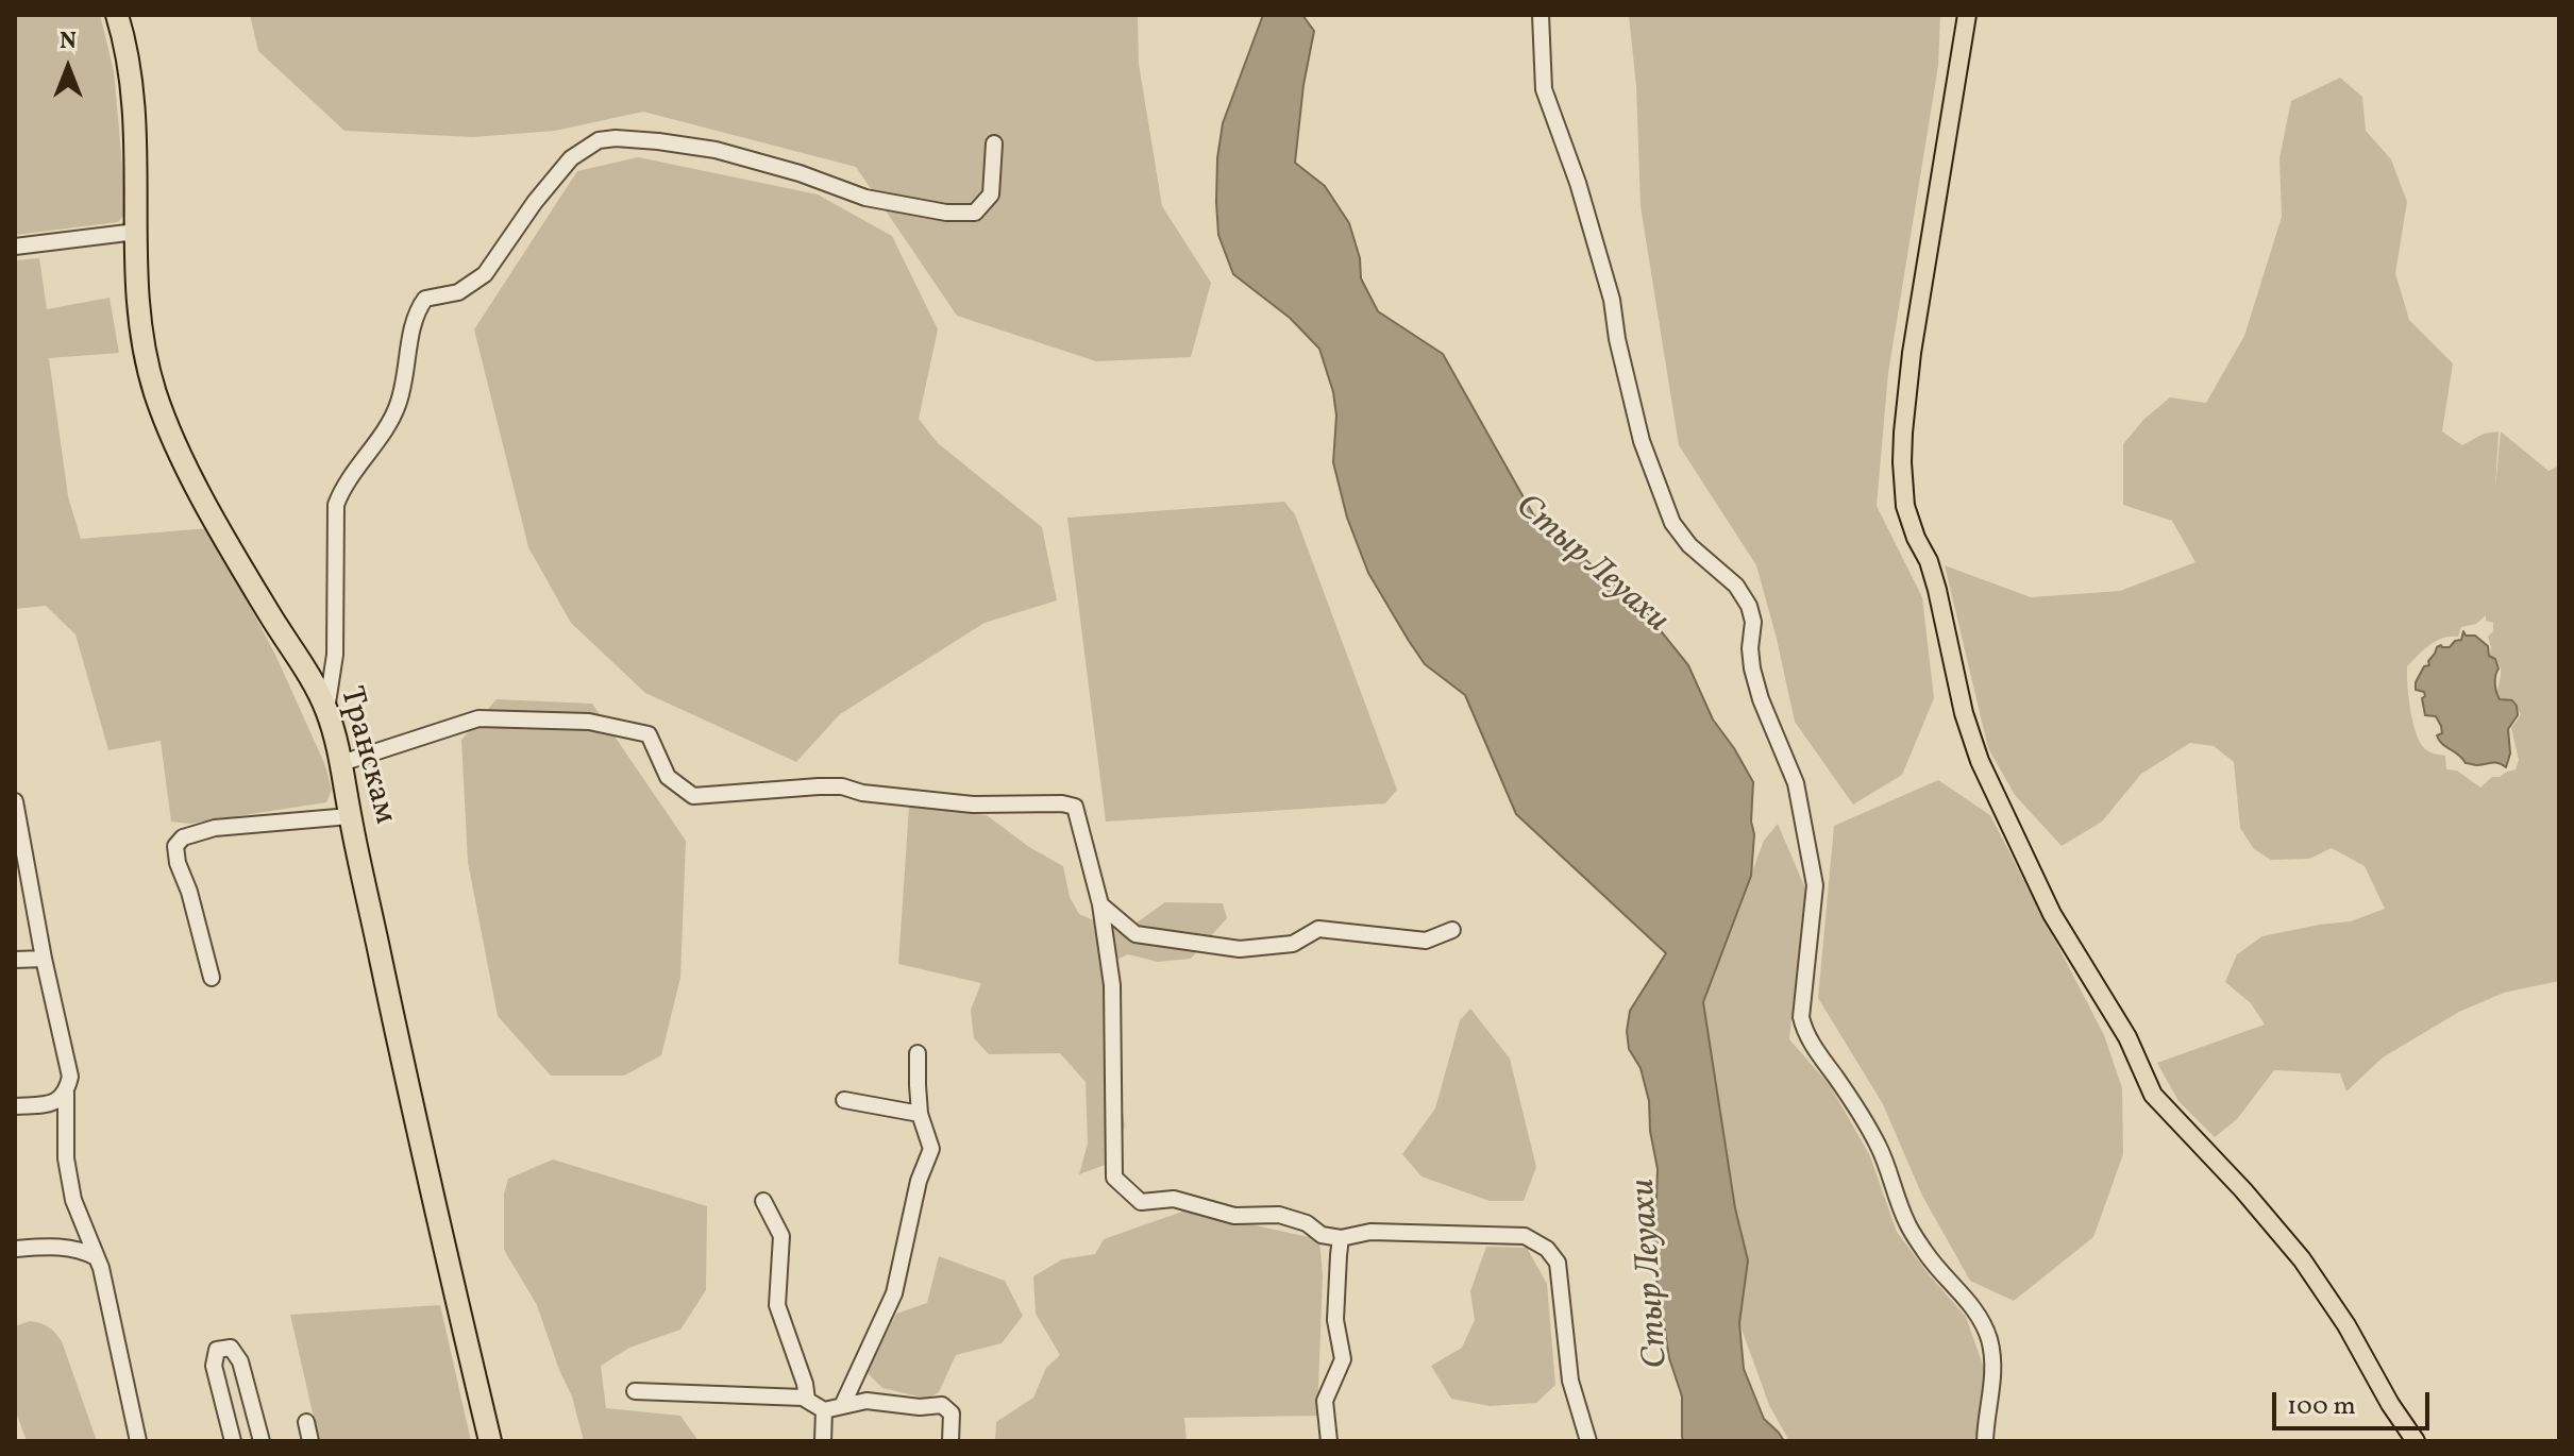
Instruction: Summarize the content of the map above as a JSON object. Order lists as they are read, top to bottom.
{
  "streets": {
    "highway": ["Транскам"]
  },
  "water": ["Стыр Леуахи"],
  "scale_bar": "100 m",
  "north": "top"
}
